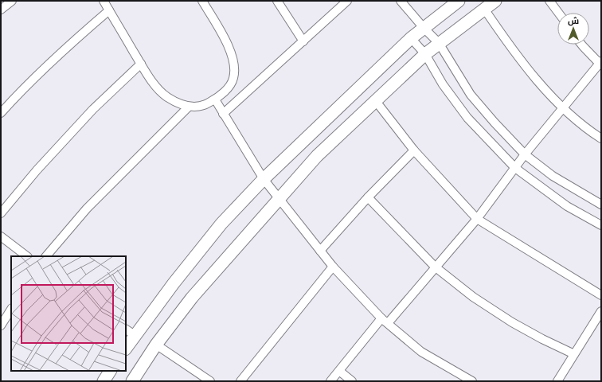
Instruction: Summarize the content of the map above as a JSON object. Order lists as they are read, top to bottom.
{
  "north": "top"
}
